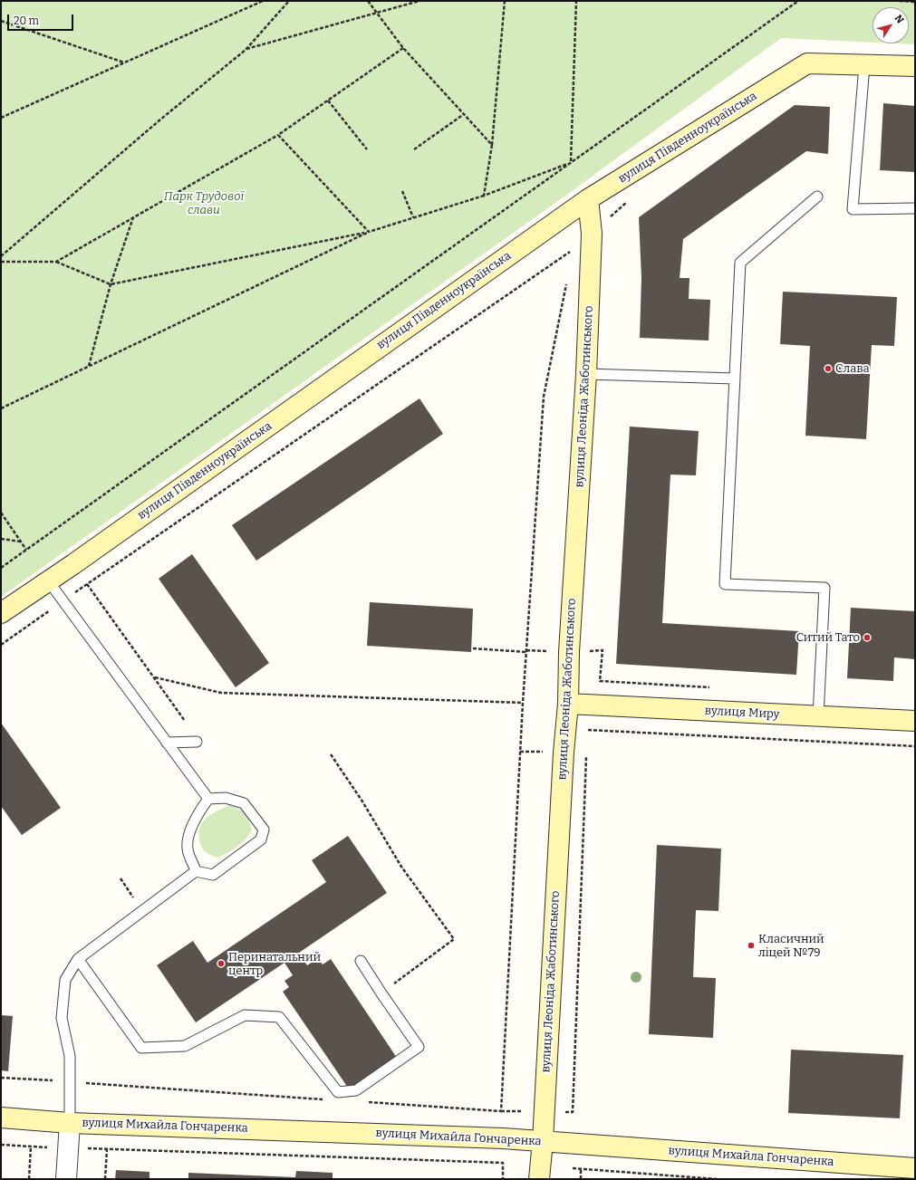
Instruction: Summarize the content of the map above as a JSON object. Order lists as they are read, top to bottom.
{
  "streets": {
    "street": [
      "вулиця Південноукраїнська",
      "вулиця Леоніда Жаботинського",
      "вулиця Миру",
      "вулиця Михайла Гончаренка"
    ]
  },
  "crossings": [
    ["вулиця Південноукраїнська", "вулиця Леоніда Жаботинського"],
    ["вулиця Леоніда Жаботинського", "вулиця Миру"],
    ["вулиця Леоніда Жаботинського", "вулиця Михайла Гончаренка"]
  ],
  "parks": ["Парк Трудової слави"],
  "places": [
    "Слава",
    "Ситий Тато",
    "Класичний ліцей №79",
    "Перинатальний центр"
  ],
  "scale_bar": "20 m",
  "north": "top right"
}
